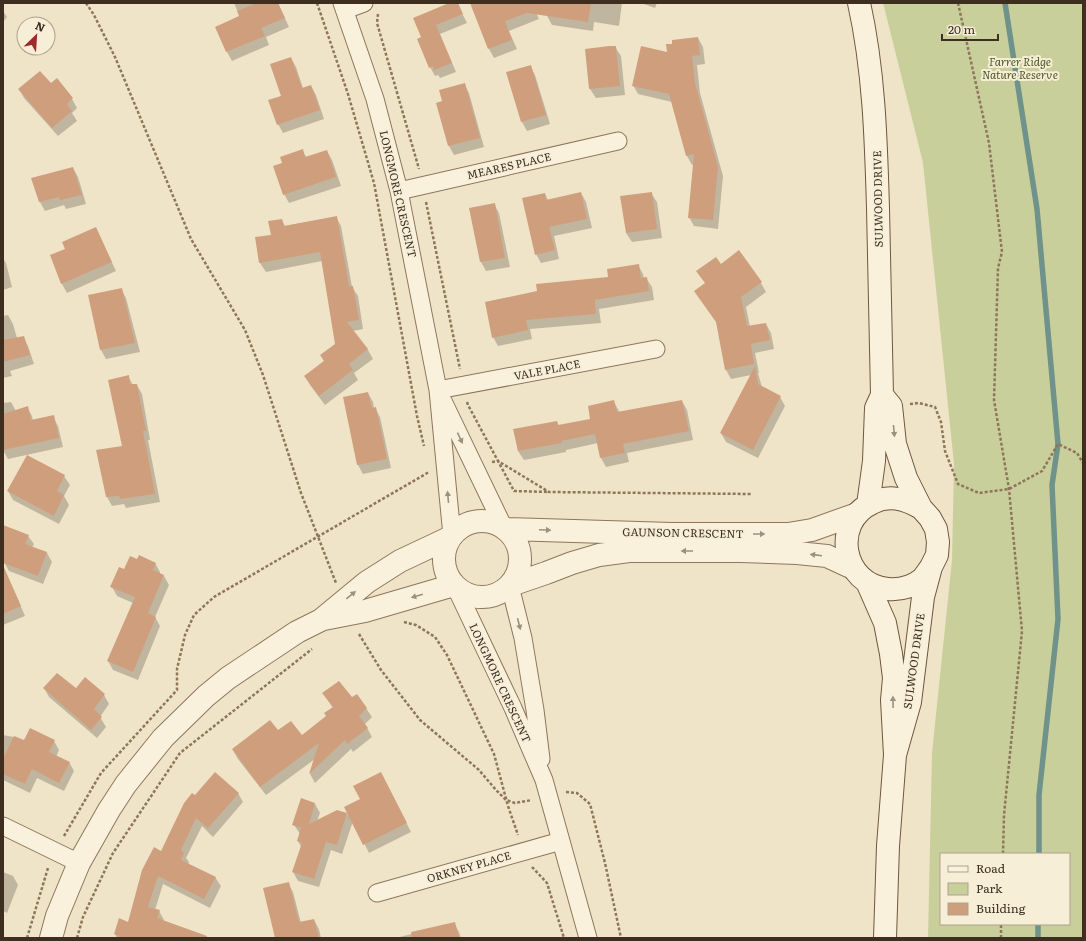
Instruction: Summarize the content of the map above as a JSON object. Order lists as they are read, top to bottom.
{
  "streets": {
    "street": [
      "MEARES PLACE",
      "LONGMORE CRESCENT",
      "SULWOOD DRIVE",
      "VALE PLACE",
      "GAUNSON CRESCENT",
      "ORKNEY PLACE"
    ]
  },
  "crossings": [
    ["MEARES PLACE", "LONGMORE CRESCENT"],
    ["LONGMORE CRESCENT", "VALE PLACE"],
    ["LONGMORE CRESCENT", "GAUNSON CRESCENT"],
    ["LONGMORE CRESCENT", "ORKNEY PLACE"],
    ["SULWOOD DRIVE", "GAUNSON CRESCENT"]
  ],
  "parks": ["Farrer Ridge Nature Reserve"],
  "legend": ["Road", "Park", "Building"],
  "scale_bar": "20 m",
  "north": "top right"
}
